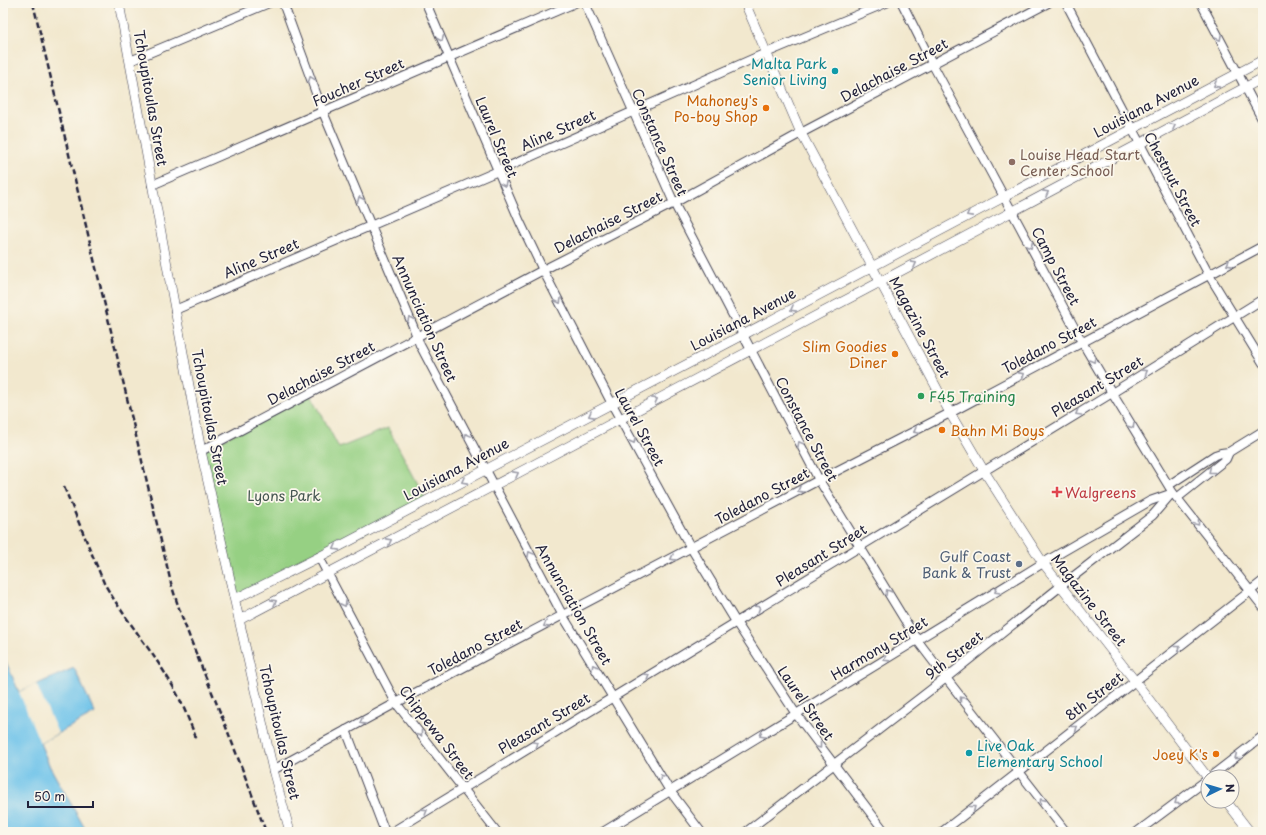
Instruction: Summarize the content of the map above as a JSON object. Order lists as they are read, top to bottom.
{
  "streets": {
    "street": [
      "Delachaise Street",
      "Foucher Street",
      "Tchoupitoulas Street",
      "Louisiana Avenue",
      "Aline Street",
      "Laurel Street",
      "Constance Street",
      "Chestnut Street",
      "Camp Street",
      "Annunciation Street",
      "Magazine Street",
      "Toledano Street",
      "Pleasant Street",
      "Harmony Street",
      "9th Street",
      "8th Street",
      "Chippewa Street"
    ]
  },
  "crossings": [
    ["Delachaise Street", "Tchoupitoulas Street"],
    ["Delachaise Street", "Laurel Street"],
    ["Delachaise Street", "Constance Street"],
    ["Delachaise Street", "Camp Street"],
    ["Delachaise Street", "Annunciation Street"],
    ["Delachaise Street", "Magazine Street"],
    ["Foucher Street", "Tchoupitoulas Street"],
    ["Foucher Street", "Laurel Street"],
    ["Foucher Street", "Annunciation Street"],
    ["Tchoupitoulas Street", "Louisiana Avenue"],
    ["Tchoupitoulas Street", "Aline Street"],
    ["Tchoupitoulas Street", "Toledano Street"],
    ["Louisiana Avenue", "Laurel Street"],
    ["Louisiana Avenue", "Constance Street"],
    ["Louisiana Avenue", "Chestnut Street"],
    ["Louisiana Avenue", "Camp Street"],
    ["Louisiana Avenue", "Annunciation Street"],
    ["Louisiana Avenue", "Magazine Street"],
    ["Louisiana Avenue", "Chippewa Street"],
    ["Aline Street", "Laurel Street"],
    ["Aline Street", "Constance Street"],
    ["Aline Street", "Annunciation Street"],
    ["Aline Street", "Magazine Street"],
    ["Laurel Street", "Toledano Street"],
    ["Laurel Street", "Pleasant Street"],
    ["Laurel Street", "Harmony Street"],
    ["Laurel Street", "9th Street"],
    ["Constance Street", "Toledano Street"],
    ["Constance Street", "Pleasant Street"],
    ["Constance Street", "Harmony Street"],
    ["Constance Street", "9th Street"],
    ["Constance Street", "8th Street"],
    ["Chestnut Street", "Toledano Street"],
    ["Chestnut Street", "Pleasant Street"],
    ["Camp Street", "Toledano Street"],
    ["Camp Street", "Pleasant Street"],
    ["Camp Street", "Harmony Street"],
    ["Camp Street", "9th Street"],
    ["Camp Street", "8th Street"],
    ["Annunciation Street", "Toledano Street"],
    ["Annunciation Street", "Pleasant Street"],
    ["Annunciation Street", "Harmony Street"],
    ["Magazine Street", "Toledano Street"],
    ["Magazine Street", "Pleasant Street"],
    ["Magazine Street", "Harmony Street"],
    ["Magazine Street", "9th Street"],
    ["Magazine Street", "8th Street"],
    ["Toledano Street", "Chippewa Street"],
    ["Pleasant Street", "Chippewa Street"],
    ["Harmony Street", "9th Street"]
  ],
  "one_way": [
    "Laurel Street",
    "Constance Street",
    "Camp Street",
    "Annunciation Street",
    "Harmony Street",
    "8th Street",
    "Chippewa Street"
  ],
  "parks": ["Lyons Park"],
  "places": {
    "other": [
      "Malta Park Senior Living",
      "Mahoney's Po-boy Shop",
      "Louise Head Start Center School",
      "Slim Goodies Diner",
      "F45 Training",
      "Bahn Mi Boys",
      "Gulf Coast Bank & Trust",
      "Live Oak Elementary School",
      "Joey K's"
    ],
    "health": ["Walgreens"]
  },
  "scale_bar": "50 m",
  "north": "right"
}
